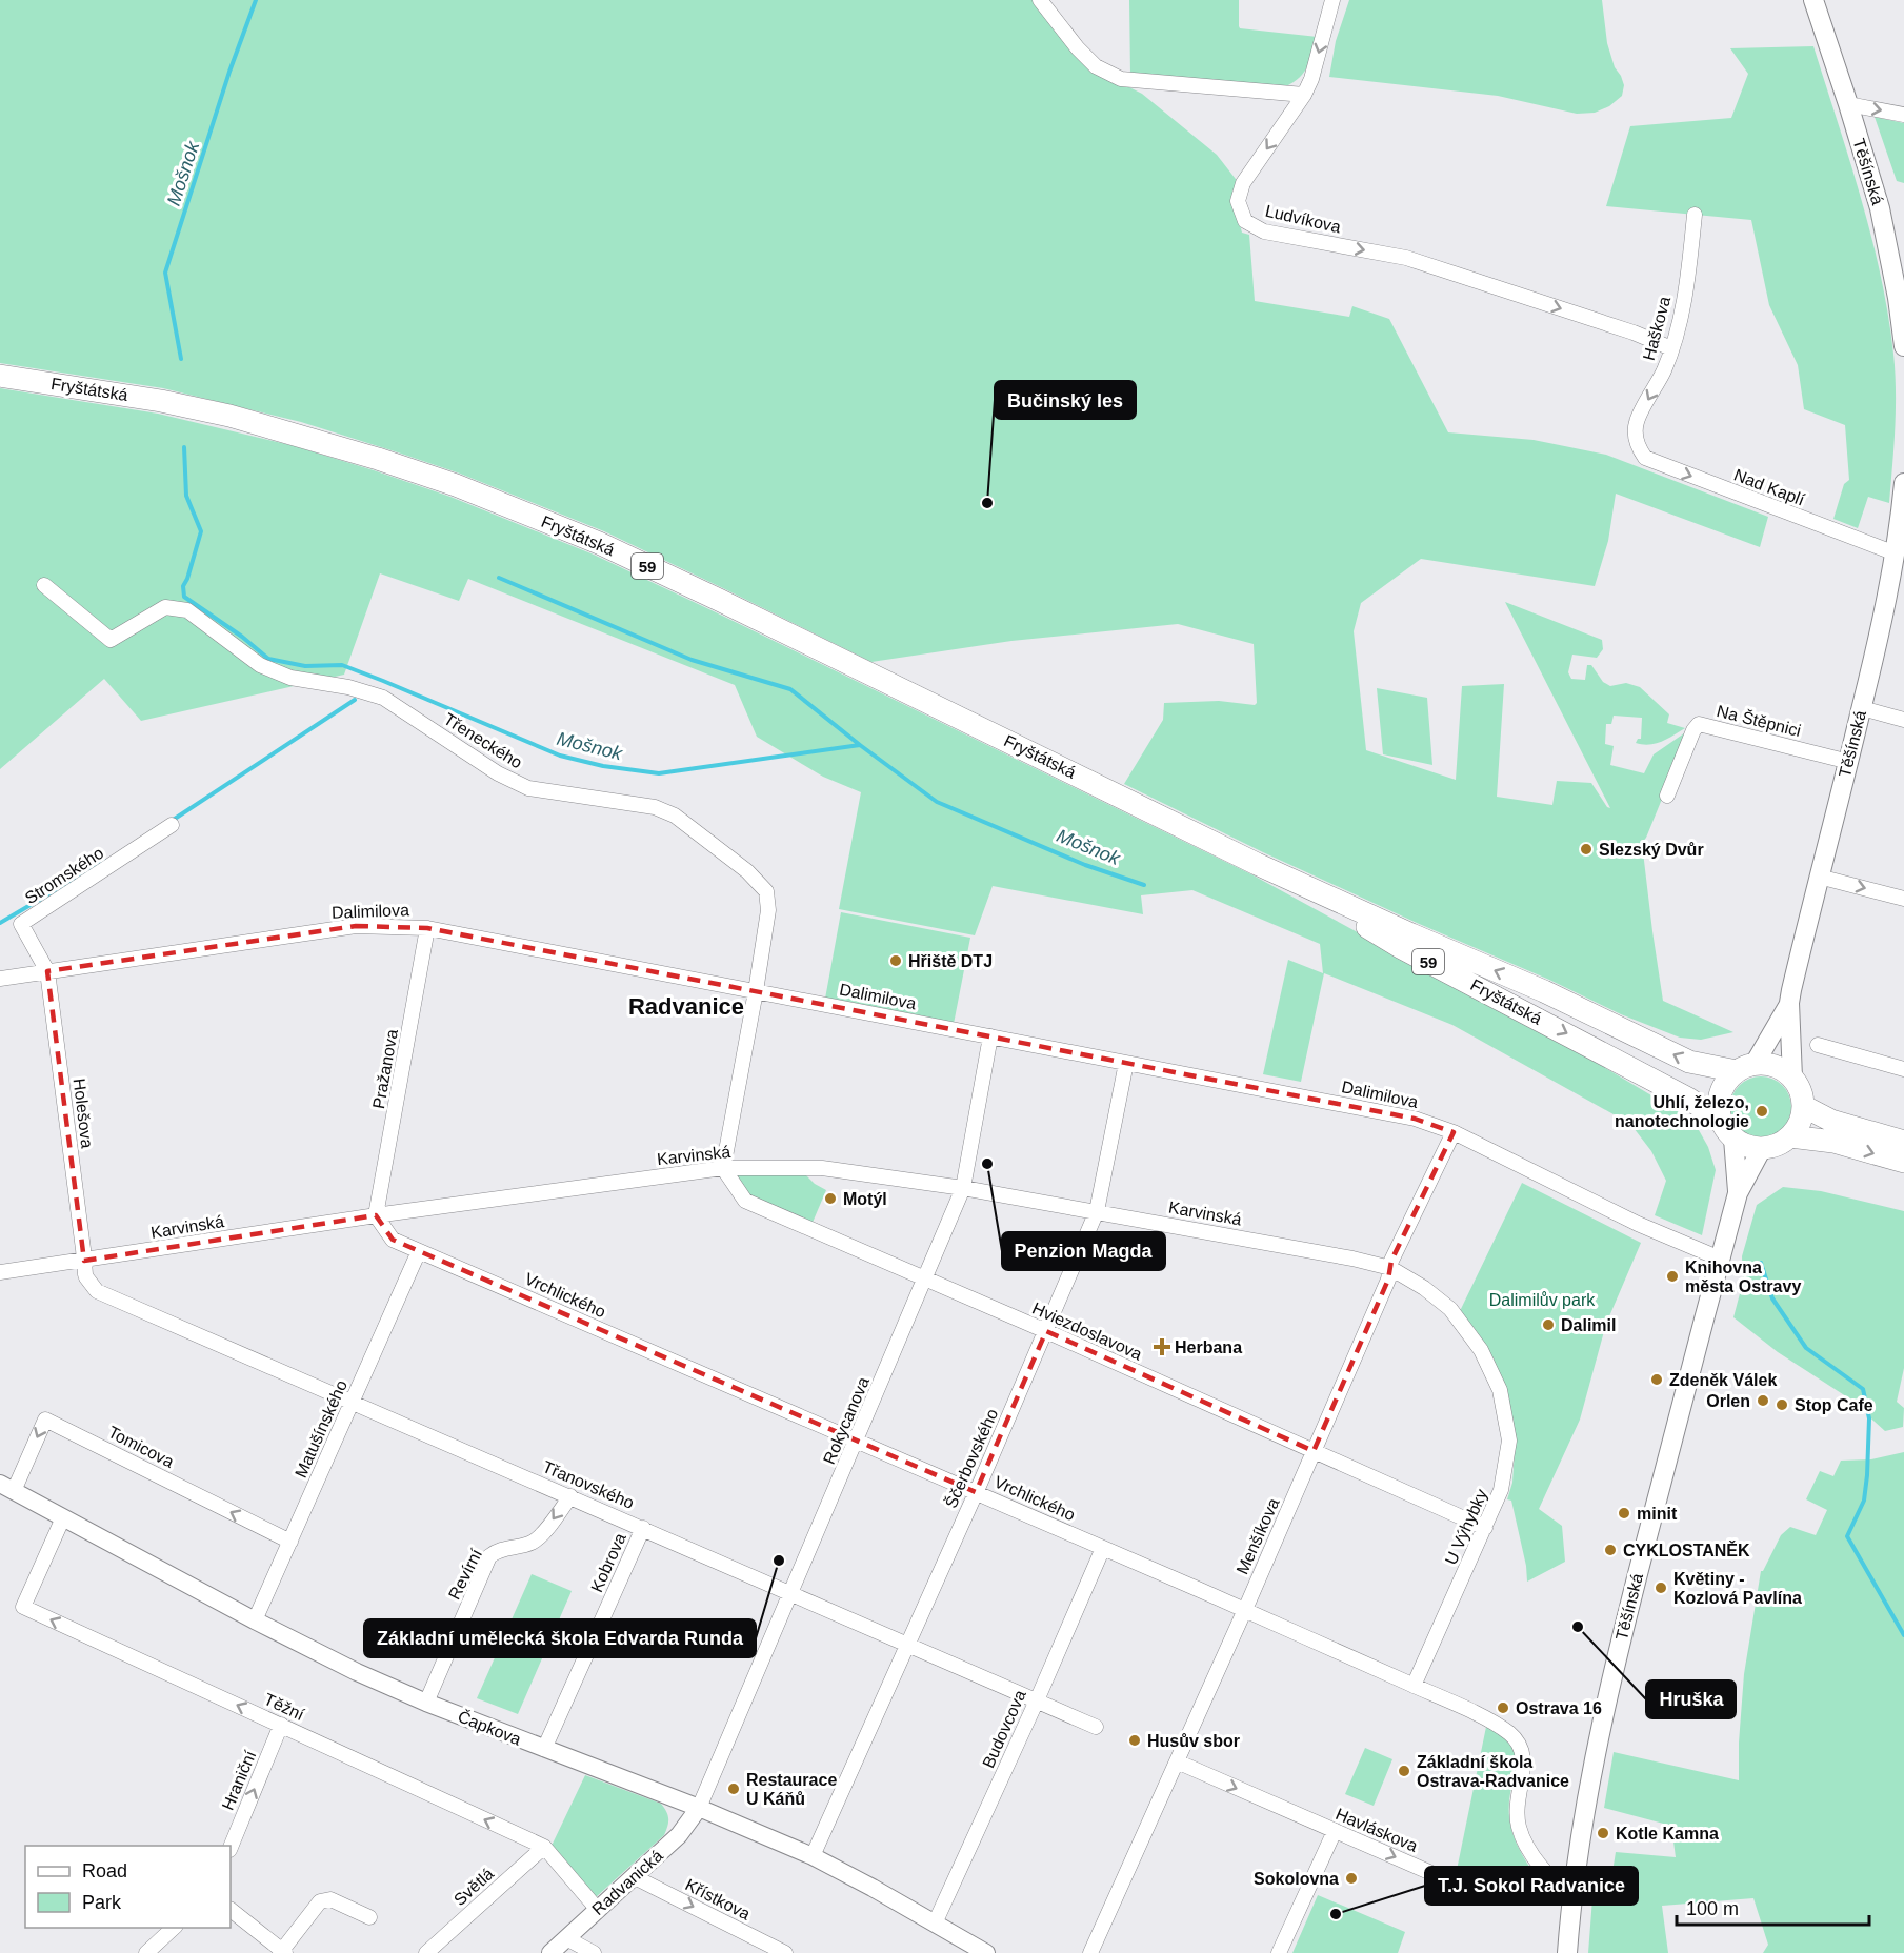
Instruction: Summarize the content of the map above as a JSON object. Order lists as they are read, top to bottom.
{
  "streets": {
    "main road": ["Těšínská", "Fryštátská", "59"],
    "street": [
      "Ludvíkova",
      "Haškova",
      "Nad Kaplí",
      "Na Štěpnici",
      "Třeneckého",
      "Stromského",
      "Dalimilova",
      "Pražanova",
      "Holešova",
      "Karvinská",
      "Vrchlického",
      "Hviezdoslavova",
      "Rokycanova",
      "Matušínského",
      "Tomicova",
      "Ščerbovského",
      "Třanovského",
      "U Výhybky",
      "Menšíkova",
      "Kobrova",
      "Revírní",
      "Těžní",
      "Čapkova",
      "Budovcova",
      "Hraniční",
      "Havláskova",
      "Radvanická",
      "Světlá",
      "Křístkova"
    ]
  },
  "crossings": [
    ["Těšínská", "Fryštátská"],
    ["Těšínská", "Nad Kaplí"],
    ["Těšínská", "Na Štěpnici"],
    ["Těšínská", "Dalimilova"],
    ["Těšínská", "Vrchlického"],
    ["Těšínská", "Havláskova"],
    ["Ludvíkova", "Haškova"],
    ["Haškova", "Nad Kaplí"],
    ["Třeneckého", "Dalimilova"],
    ["Třeneckého", "Karvinská"],
    ["Třeneckého", "Hviezdoslavova"],
    ["Stromského", "Dalimilova"],
    ["Stromského", "Holešova"],
    ["Dalimilova", "Pražanova"],
    ["Dalimilova", "Holešova"],
    ["Dalimilova", "Rokycanova"],
    ["Dalimilova", "Ščerbovského"],
    ["Dalimilova", "Menšíkova"],
    ["Pražanova", "Karvinská"],
    ["Pražanova", "Vrchlického"],
    ["Holešova", "Karvinská"],
    ["Holešova", "Třanovského"],
    ["Karvinská", "Vrchlického"],
    ["Karvinská", "Hviezdoslavova"],
    ["Karvinská", "Rokycanova"],
    ["Karvinská", "Ščerbovského"],
    ["Karvinská", "Třanovského"],
    ["Karvinská", "U Výhybky"],
    ["Karvinská", "Menšíkova"],
    ["Vrchlického", "Rokycanova"],
    ["Vrchlického", "Matušínského"],
    ["Vrchlického", "Ščerbovského"],
    ["Vrchlického", "U Výhybky"],
    ["Vrchlického", "Menšíkova"],
    ["Vrchlického", "Budovcova"],
    ["Vrchlického", "Havláskova"],
    ["Hviezdoslavova", "Rokycanova"],
    ["Hviezdoslavova", "Ščerbovského"],
    ["Hviezdoslavova", "U Výhybky"],
    ["Hviezdoslavova", "Menšíkova"],
    ["Rokycanova", "Třanovského"],
    ["Rokycanova", "Čapkova"],
    ["Rokycanova", "Radvanická"],
    ["Matušínského", "Tomicova"],
    ["Matušínského", "Třanovského"],
    ["Matušínského", "Čapkova"],
    ["Tomicova", "Čapkova"],
    ["Ščerbovského", "Třanovského"],
    ["Ščerbovského", "Čapkova"],
    ["Třanovského", "Kobrova"],
    ["Třanovského", "Revírní"],
    ["Třanovského", "Budovcova"],
    ["U Výhybky", "Menšíkova"],
    ["Menšíkova", "Havláskova"],
    ["Kobrova", "Čapkova"],
    ["Revírní", "Čapkova"],
    ["Těžní", "Čapkova"],
    ["Těžní", "Hraniční"],
    ["Těžní", "Radvanická"],
    ["Těžní", "Světlá"],
    ["Čapkova", "Budovcova"],
    ["Čapkova", "Radvanická"],
    ["Radvanická", "Křístkova"]
  ],
  "one_way": [
    "Haškova",
    "Nad Kaplí",
    "Tomicova",
    "Revírní",
    "Těžní",
    "Hraniční",
    "Havláskova",
    "Křístkova"
  ],
  "districts": ["Radvanice"],
  "water": ["Mošnok"],
  "parks": ["Dalimilův park"],
  "places": {
    "other": [
      "Bučinský les",
      "Slezský Dvůr",
      "Hřiště DTJ",
      "Uhlí, železo, nanotechnologie",
      "Penzion Magda",
      "Motýl",
      "Knihovna města Ostravy",
      "Dalimil",
      "Zdeněk Válek",
      "Orlen",
      "Stop Cafe",
      "minit",
      "CYKLOSTANĚK",
      "Základní umělecká škola Edvarda Runda",
      "Květiny - Kozlová Pavlína",
      "Hruška",
      "Ostrava 16",
      "Husův sbor",
      "Základní škola Ostrava-Radvanice",
      "Restaurace U Káňů",
      "Kotle Kamna",
      "Sokolovna",
      "T.J. Sokol Radvanice"
    ],
    "health": ["Herbana"]
  },
  "legend": ["Road", "Park"],
  "scale_bar": "100 m"
}
